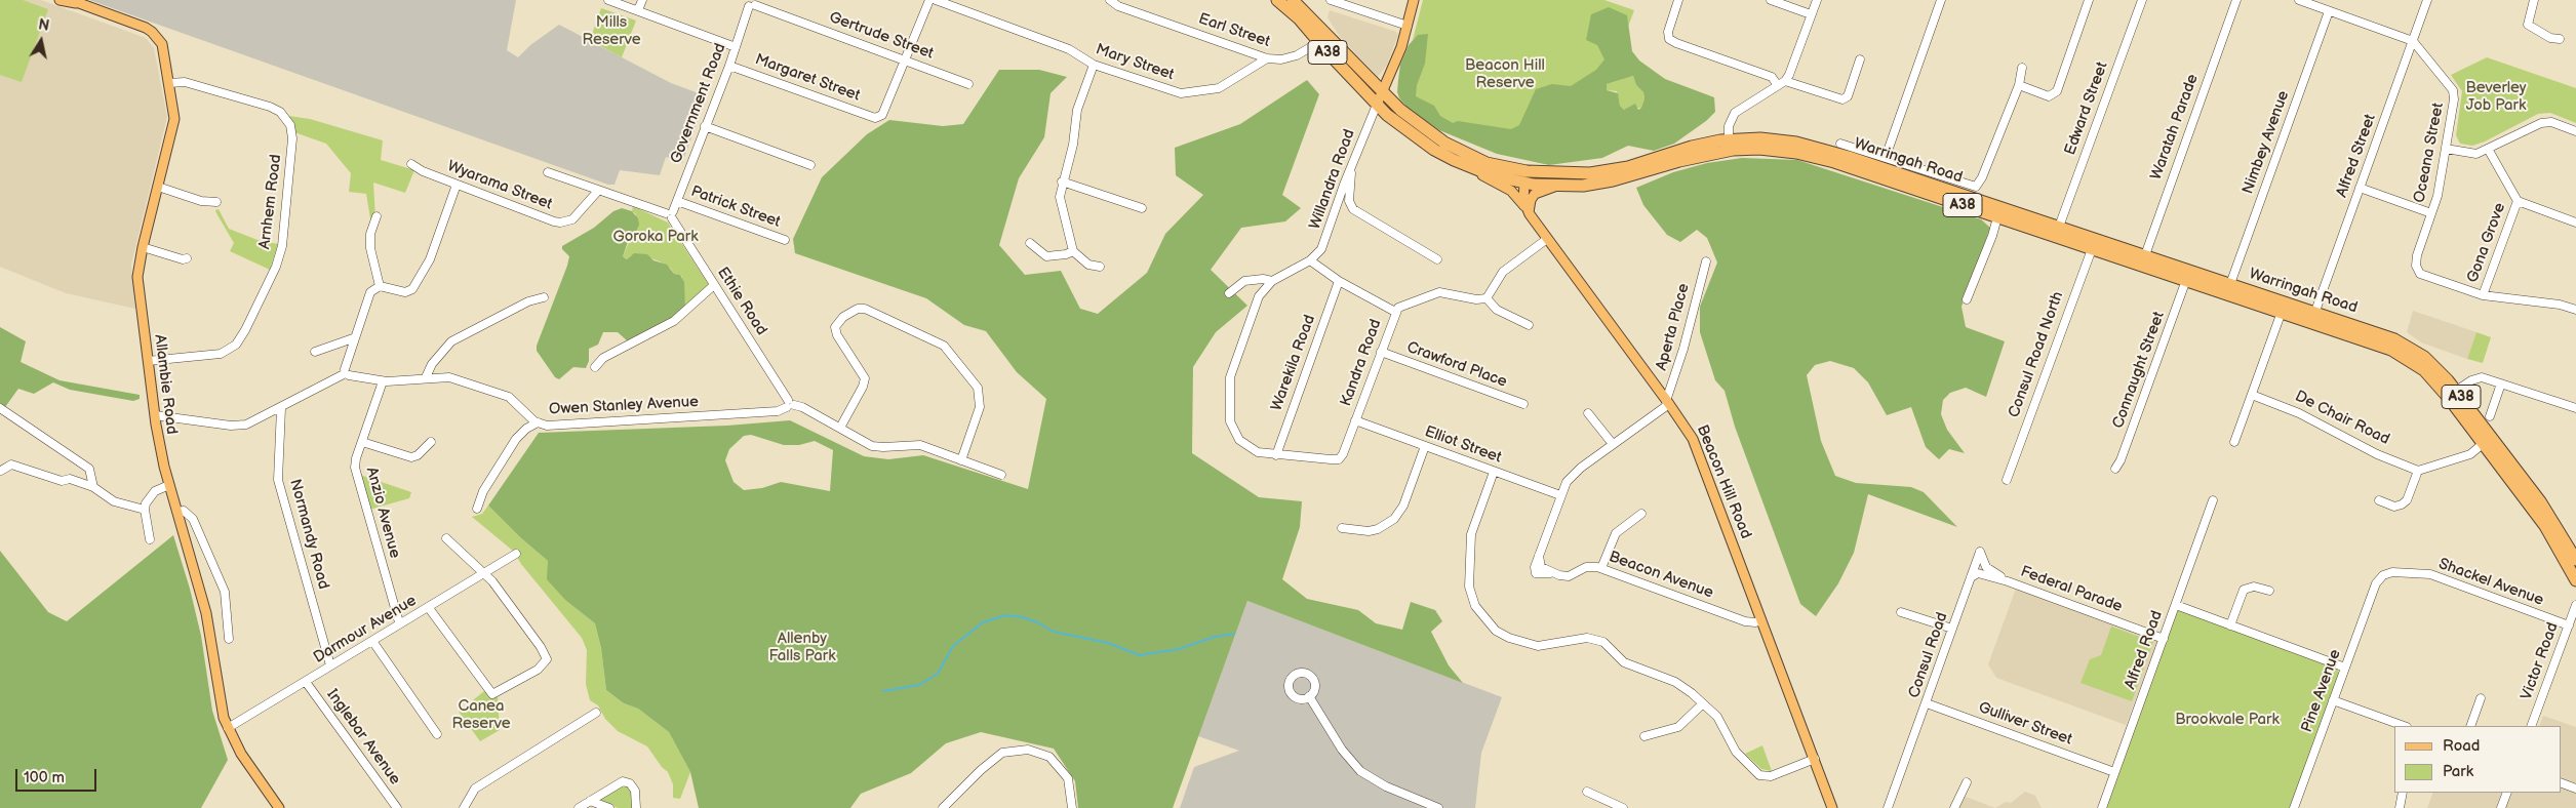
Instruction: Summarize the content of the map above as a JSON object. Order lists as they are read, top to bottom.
{
  "streets": {
    "highway": ["A38", "Warringah Road"],
    "main road": ["Allambie Road", "Beacon Hill Road"],
    "street": [
      "Earl Street",
      "Gertrude Street",
      "Mary Street",
      "Margaret Street",
      "Government Road",
      "Edward Street",
      "Waratah Parade",
      "Nimbey Avenue",
      "Oceana Street",
      "Alfred Street",
      "Willandra Road",
      "Wyarama Street",
      "Arnhem Road",
      "Patrick Street",
      "Gona Grove",
      "Ethie Road",
      "Aperta Place",
      "Consul Road North",
      "Warekila Road",
      "Kandra Road",
      "Crawford Place",
      "Connaught Street",
      "Owen Stanley Avenue",
      "De Chair Road",
      "Elliot Street",
      "Anzio Avenue",
      "Normandy Road",
      "Beacon Avenue",
      "Shackel Avenue",
      "Federal Parade",
      "Darmour Avenue",
      "Alfred Road",
      "Consul Road",
      "Victor Road",
      "Pine Avenue",
      "Gulliver Street",
      "Inglebar Avenue"
    ]
  },
  "crossings": [
    ["Earl Street", "Mary Street"],
    ["Earl Street", "Warringah Road"],
    ["Gertrude Street", "Margaret Street"],
    ["Gertrude Street", "Government Road"],
    ["Margaret Street", "Government Road"],
    ["Government Road", "Patrick Street"],
    ["Government Road", "Ethie Road"],
    ["Edward Street", "Warringah Road"],
    ["Waratah Parade", "Warringah Road"],
    ["Nimbey Avenue", "Warringah Road"],
    ["Oceana Street", "Alfred Street"],
    ["Oceana Street", "Gona Grove"],
    ["Alfred Street", "Warringah Road"],
    ["Warringah Road", "Willandra Road"],
    ["Warringah Road", "Consul Road North"],
    ["Warringah Road", "Connaught Street"],
    ["Warringah Road", "Beacon Hill Road"],
    ["Arnhem Road", "Allambie Road"],
    ["Ethie Road", "Owen Stanley Avenue"],
    ["Aperta Place", "Beacon Hill Road"],
    ["Aperta Place", "Beacon Avenue"],
    ["Warekila Road", "Kandra Road"],
    ["Kandra Road", "Crawford Place"],
    ["Kandra Road", "Elliot Street"],
    ["Allambie Road", "Darmour Avenue"],
    ["Elliot Street", "Beacon Avenue"],
    ["Beacon Hill Road", "Beacon Avenue"],
    ["Anzio Avenue", "Darmour Avenue"],
    ["Normandy Road", "Darmour Avenue"],
    ["Shackel Avenue", "Victor Road"],
    ["Shackel Avenue", "Pine Avenue"],
    ["Federal Parade", "Alfred Road"],
    ["Federal Parade", "Consul Road"],
    ["Darmour Avenue", "Inglebar Avenue"],
    ["Alfred Road", "Gulliver Street"],
    ["Consul Road", "Gulliver Street"]
  ],
  "parks": [
    "Mills Reserve",
    "Beacon Hill Reserve",
    "Beverley Job Park",
    "Goroka Park",
    "Allenby Falls Park",
    "Canea Reserve",
    "Brookvale Park"
  ],
  "legend": ["Road", "Park"],
  "scale_bar": "100 m",
  "north": "top"
}
